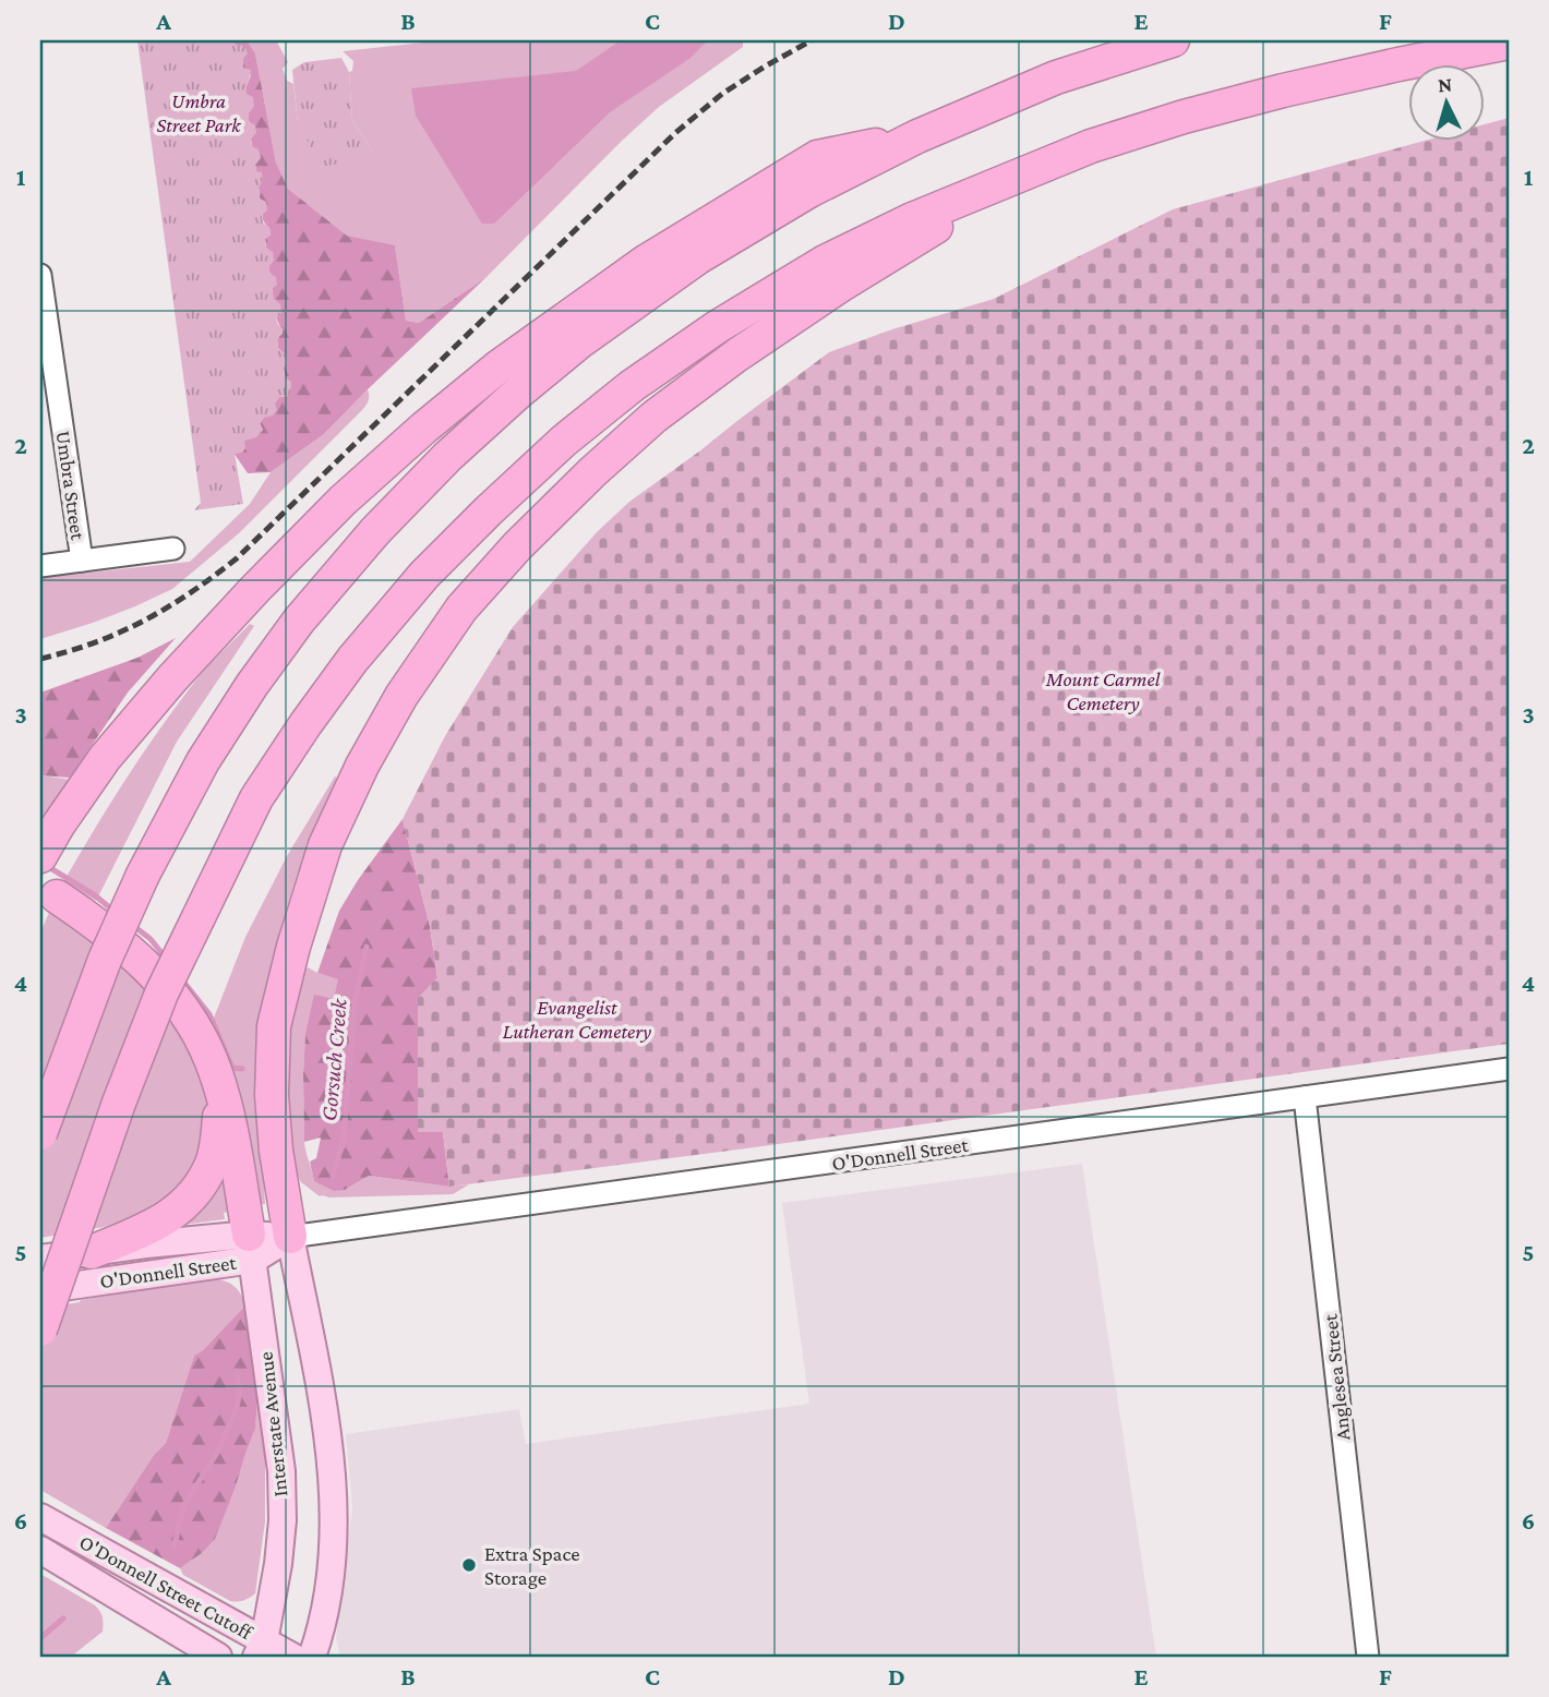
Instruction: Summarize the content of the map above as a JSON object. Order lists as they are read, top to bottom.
{
  "streets": {
    "main road": ["O'Donnell Street", "Interstate Avenue", "O'Donnell Street Cutoff"],
    "street": ["Umbra Street", "Anglesea Street"]
  },
  "crossings": [
    ["O'Donnell Street", "Anglesea Street"],
    ["O'Donnell Street", "Interstate Avenue"],
    ["Interstate Avenue", "O'Donnell Street Cutoff"]
  ],
  "water": ["Gorsuch Creek"],
  "parks": ["Umbra Street Park", "Mount Carmel Cemetery", "Evangelist Lutheran Cemetery"],
  "places": ["Extra Space Storage"],
  "north": "top",
  "grid": {
    "columns": [
      "A",
      "B",
      "C",
      "D",
      "E",
      "F"
    ],
    "rows": [
      "1",
      "2",
      "3",
      "4",
      "5",
      "6"
    ]
  }
}
